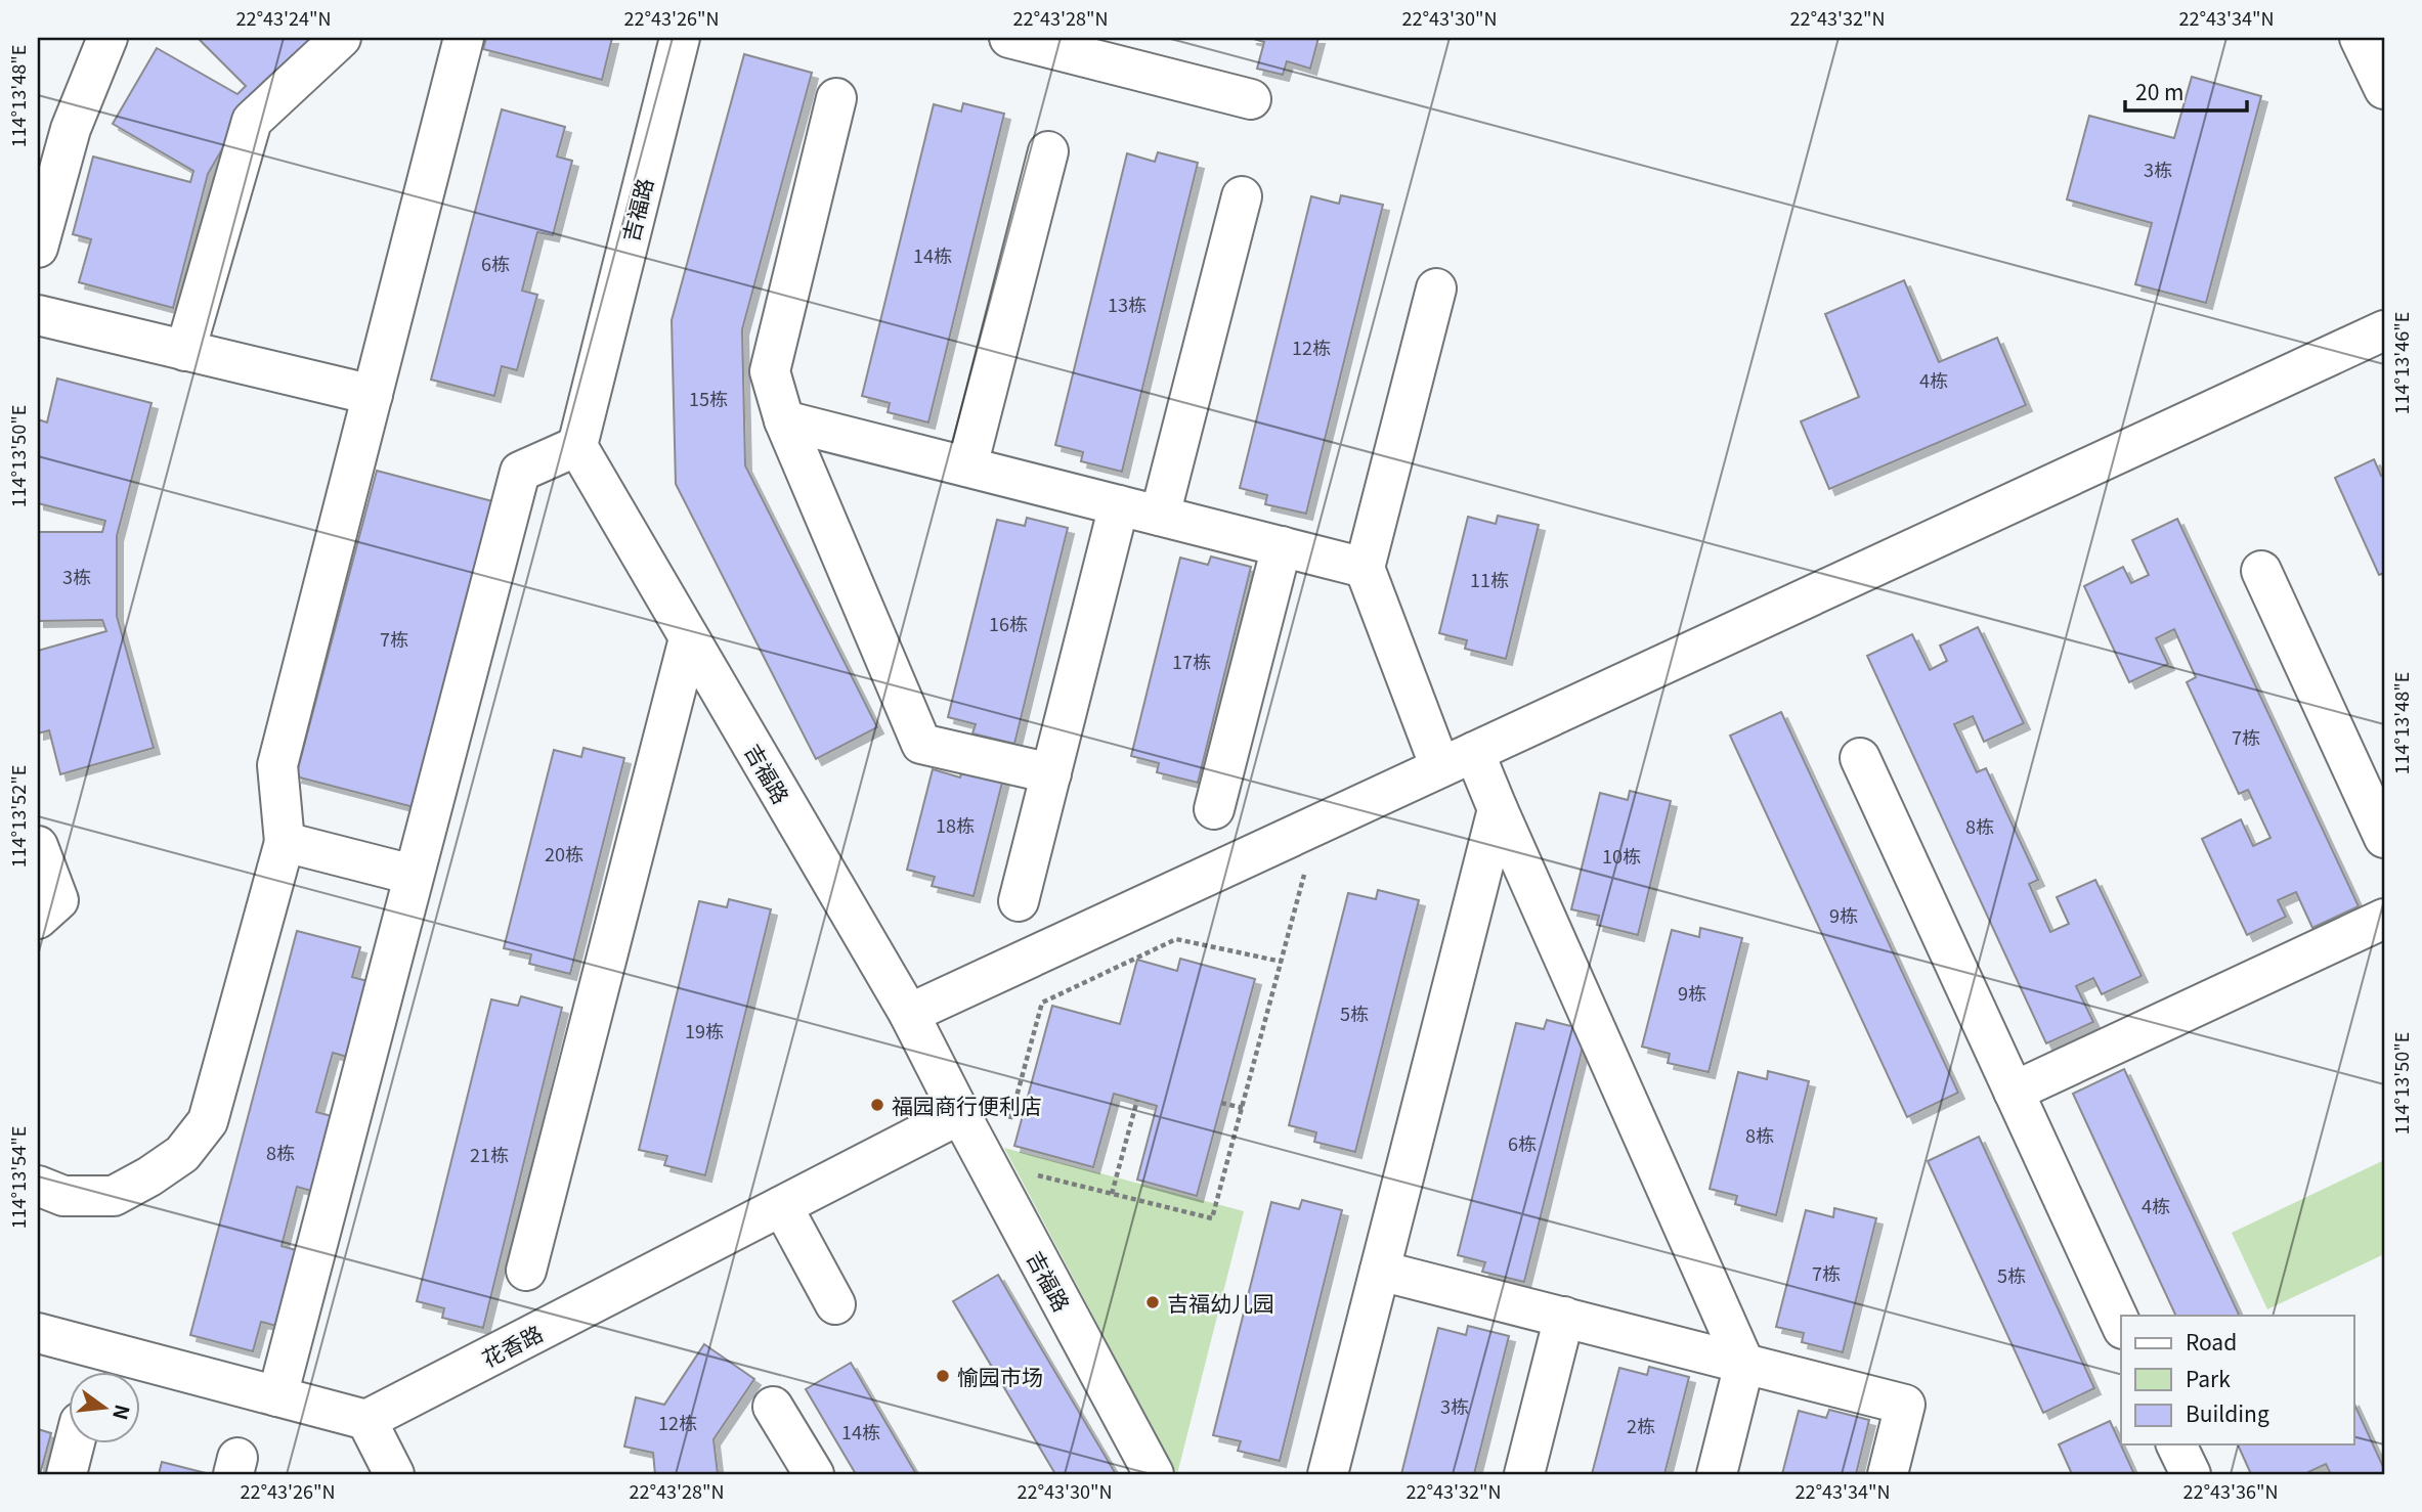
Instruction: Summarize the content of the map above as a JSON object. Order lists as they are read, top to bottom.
{
  "streets": {
    "street": ["吉福路", "花香路"]
  },
  "crossings": [
    ["吉福路", "花香路"]
  ],
  "places": ["福园商行便利店", "吉福幼儿园", "愉园市场"],
  "house_numbers": [
    "3栋",
    "14栋",
    "6栋",
    "13栋",
    "12栋",
    "4栋",
    "15栋",
    "3栋",
    "11栋",
    "16栋",
    "7栋",
    "17栋",
    "7栋",
    "18栋",
    "8栋",
    "20栋",
    "10栋",
    "9栋",
    "9栋",
    "5栋",
    "19栋",
    "8栋",
    "6栋",
    "8栋",
    "21栋",
    "4栋",
    "7栋",
    "5栋",
    "3栋",
    "12栋",
    "2栋",
    "14栋"
  ],
  "legend": ["Road", "Park", "Building"],
  "scale_bar": "20 m",
  "north": "right",
  "coordinates": [
    "22°43'24\"N",
    "22°43'26\"N",
    "22°43'28\"N",
    "22°43'30\"N",
    "22°43'32\"N",
    "22°43'34\"N",
    "114°13'48\"E",
    "114°13'46\"E",
    "114°13'50\"E",
    "114°13'52\"E",
    "114°13'54\"E",
    "22°43'36\"N"
  ]
}
